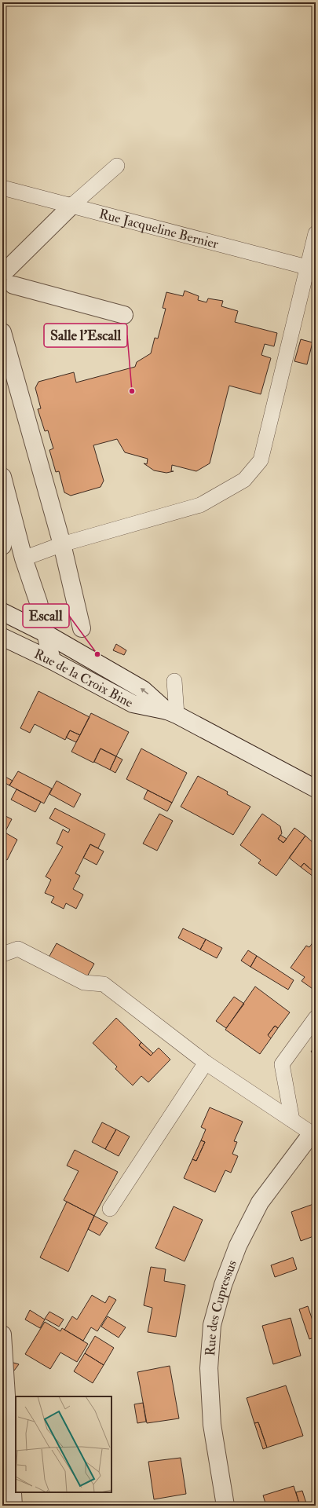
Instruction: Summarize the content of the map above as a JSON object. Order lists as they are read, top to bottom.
{
  "streets": {
    "street": ["Rue de la Croix Bine", "Rue des Cupressus"],
    "lane": ["Rue Jacqueline Bernier"]
  },
  "places": ["Salle l'Escall", "Escall"]
}
